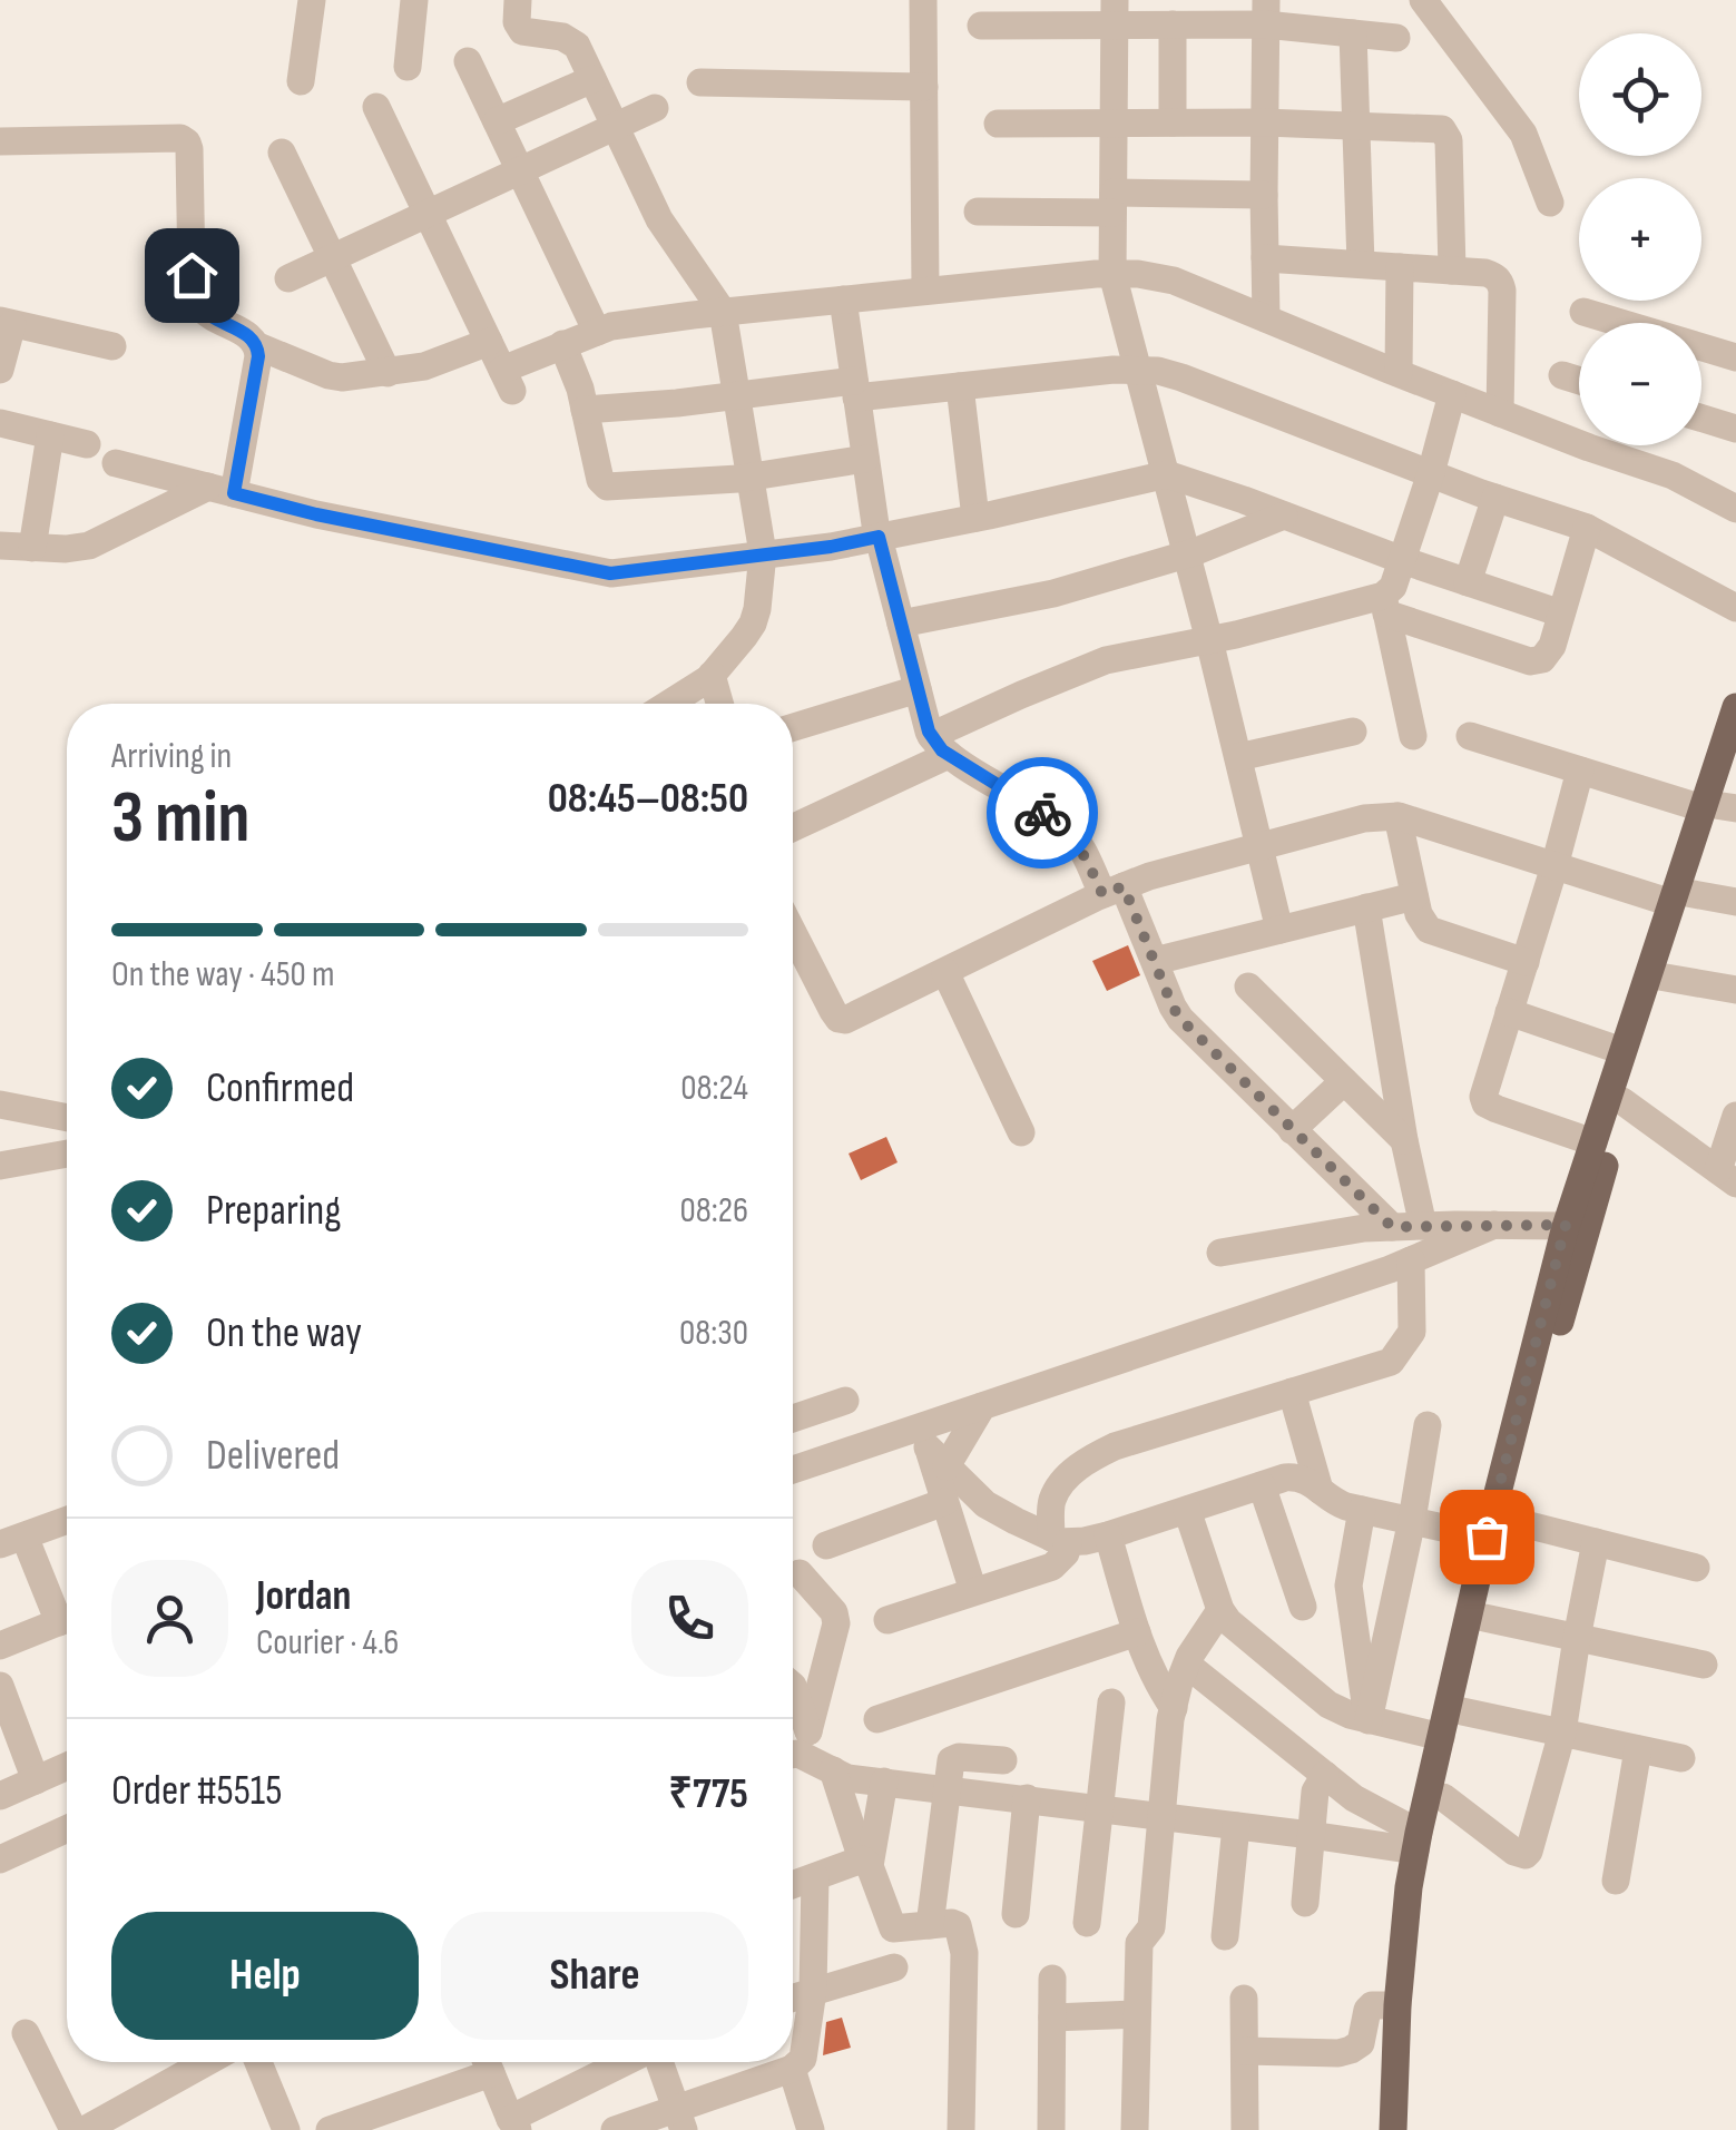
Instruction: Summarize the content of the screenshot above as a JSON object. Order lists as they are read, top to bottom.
{
  "page": {
    "map_buttons": ["+", "−"],
    "heading": ["3 min", "Arriving in", "08:45–08:50"],
    "panel": [
      "Jordan",
      "Courier · 4.6",
      "Order #5515",
      "₹775"
    ],
    "bar": "On the way · 450 m",
    "list": [
      ["Confirmed", "08:24"],
      ["Preparing", "08:26"],
      ["On the way", "08:30"],
      "Delivered"
    ],
    "buttons": ["Help", "Share"]
  }
}
